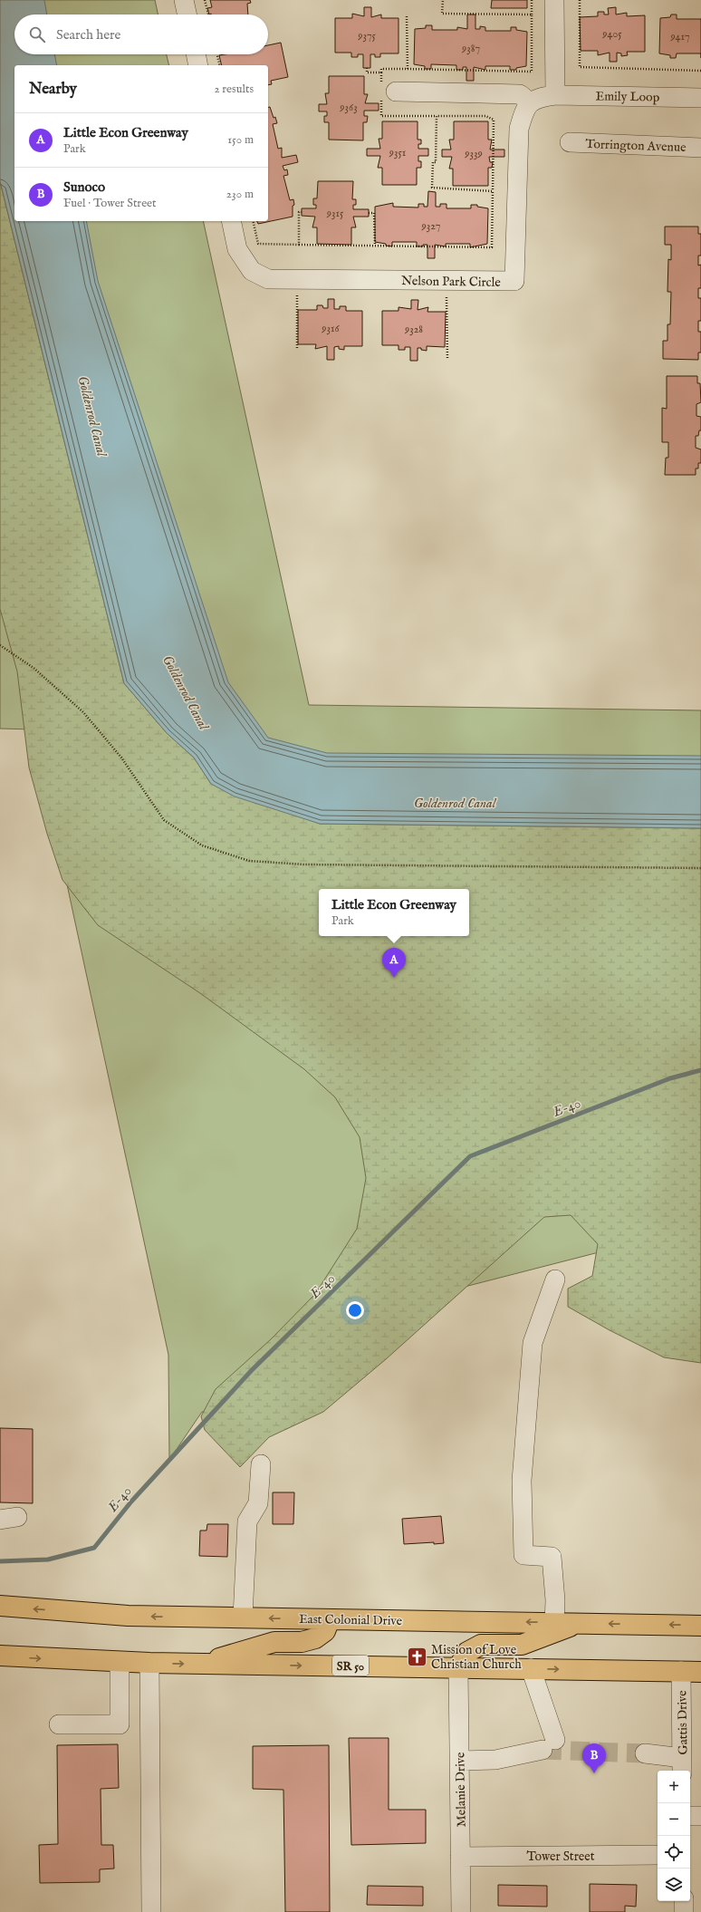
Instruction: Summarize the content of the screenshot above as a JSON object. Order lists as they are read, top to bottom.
{
  "streets": {
    "highway": ["East Colonial Drive", "SR 50"],
    "street": [
      "Emily Loop",
      "Torrington Avenue",
      "Nelson Park Circle",
      "Gattis Drive",
      "Melanie Drive",
      "Tower Street"
    ]
  },
  "crossings": [
    ["SR 50", "Gattis Drive"],
    ["SR 50", "Melanie Drive"],
    ["Melanie Drive", "Tower Street"]
  ],
  "water": ["Goldenrod Canal", "E-40"],
  "places": {
    "church": ["Mission of Love Christian Church"]
  },
  "house_numbers": [
    "9405",
    "9375",
    "9417",
    "9387",
    "9363",
    "9351",
    "9339",
    "9315",
    "9327",
    "9316",
    "9328"
  ],
  "page": {
    "search": "Search here",
    "heading": ["Nearby", "2 results"],
    "list": [
      {
        "mark": "A",
        "name": "Little Econ Greenway",
        "note": "Park",
        "value": "150 m"
      },
      {
        "mark": "B",
        "name": "Sunoco",
        "note": "Fuel · Tower Street",
        "value": "230 m"
      }
    ],
    "popup": ["Little Econ Greenway", "Park"],
    "pins": ["A", "B"],
    "map_buttons": ["+", "−"]
  }
}
